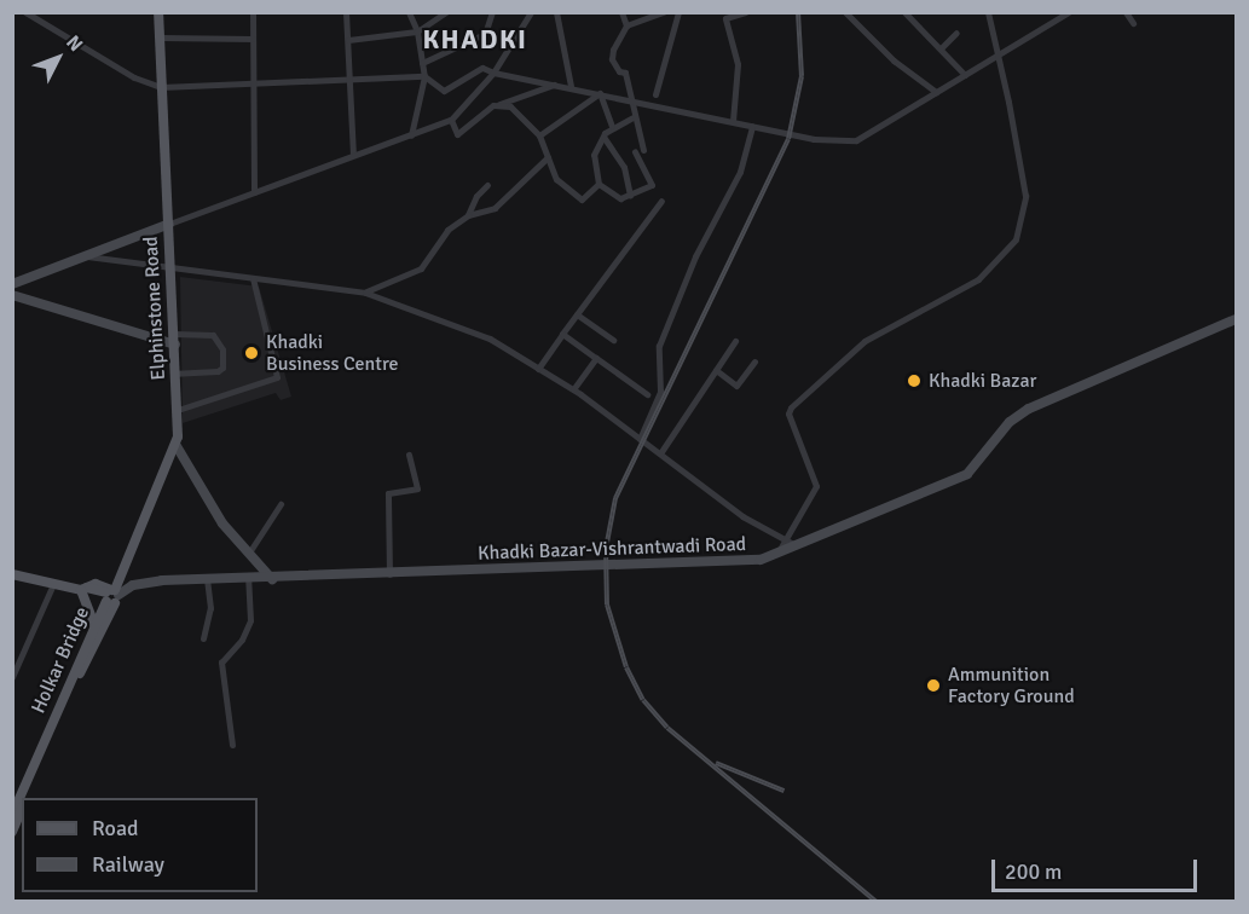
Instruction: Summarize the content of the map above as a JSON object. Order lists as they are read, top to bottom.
{
  "streets": {
    "main road": ["Elphinstone Road", "Holkar Bridge"],
    "street": ["Khadki Bazar-Vishrantwadi Road"]
  },
  "crossings": [
    ["Elphinstone Road", "Khadki Bazar-Vishrantwadi Road"],
    ["Elphinstone Road", "Holkar Bridge"],
    ["Khadki Bazar-Vishrantwadi Road", "Holkar Bridge"]
  ],
  "districts": ["KHADKI"],
  "places": ["Khadki Business Centre", "Khadki Bazar", "Ammunition Factory Ground"],
  "legend": ["Road", "Railway"],
  "scale_bar": "200 m",
  "north": "top right"
}
